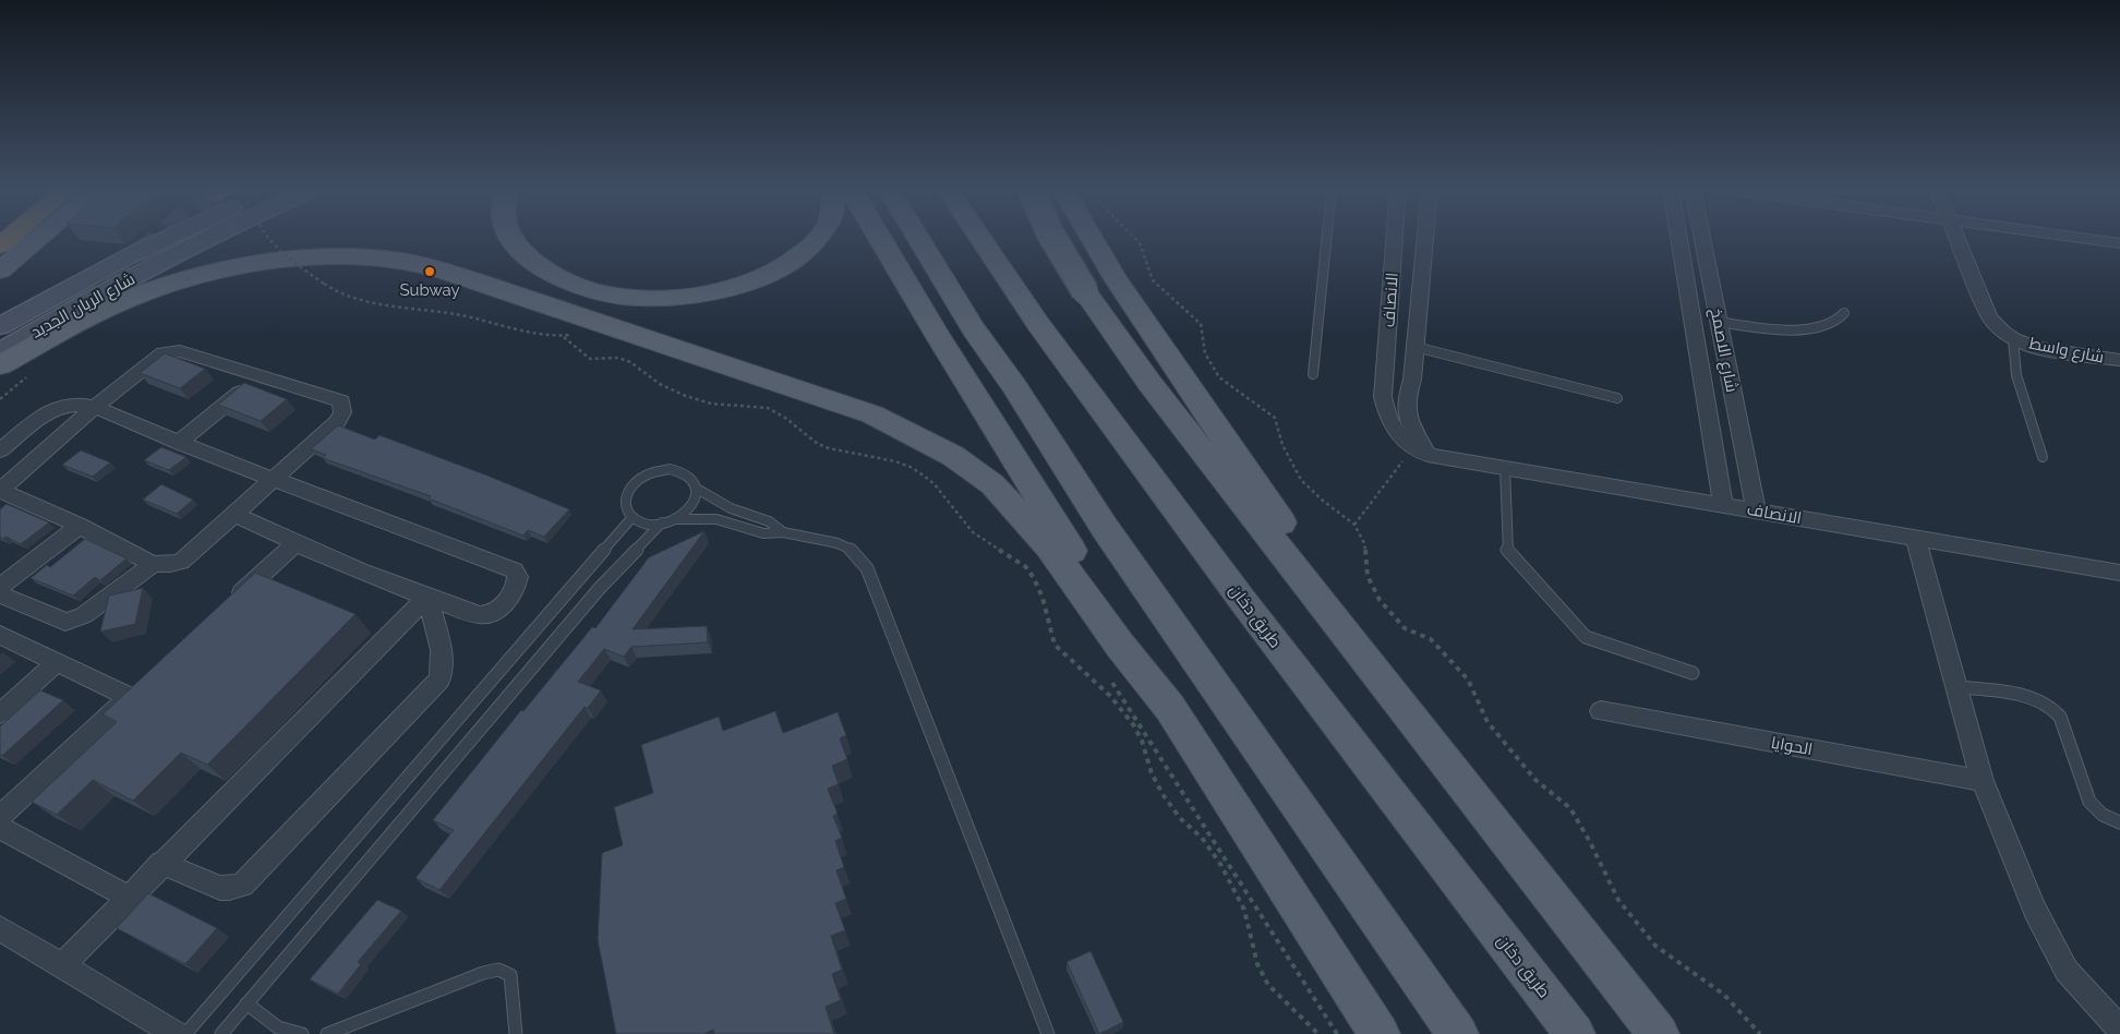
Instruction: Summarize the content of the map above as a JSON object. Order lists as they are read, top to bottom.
{
  "streets": {
    "main road": ["شارع الريان الجديد", "طريق دخان"],
    "street": [
      "الانصاف",
      "شارع الاصمخ",
      "شارع واسط",
      "الحوايا"
    ]
  },
  "crossings": [
    ["الانصاف", "شارع الاصمخ"]
  ],
  "places": ["Subway"]
}
